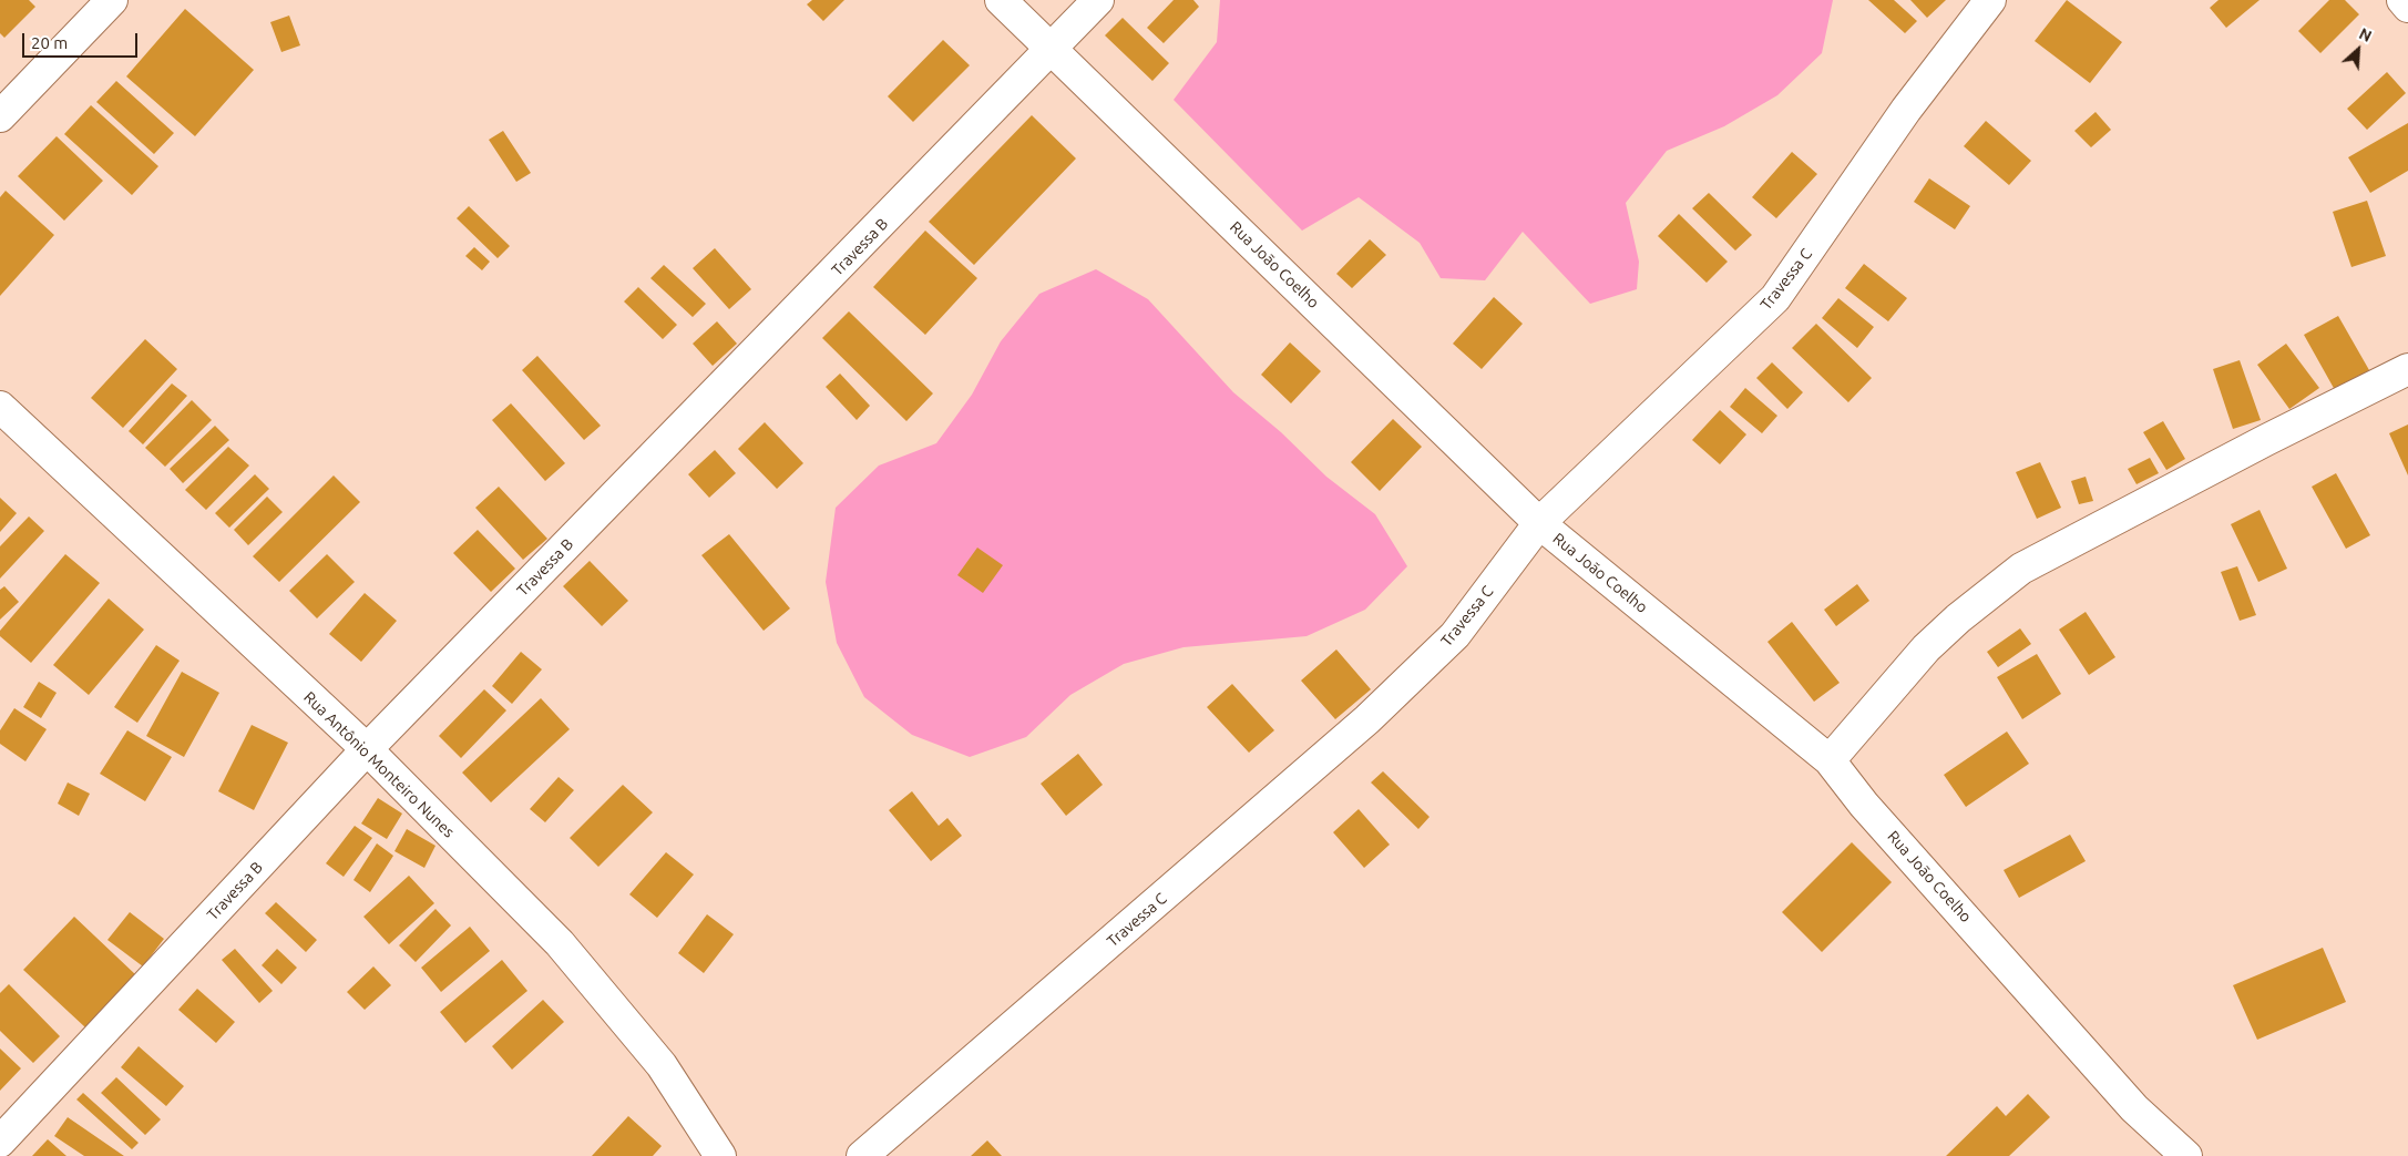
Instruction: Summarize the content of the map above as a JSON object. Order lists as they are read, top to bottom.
{
  "streets": {
    "street": [
      "Travessa B",
      "Rua João Coelho",
      "Travessa C",
      "Rua Antônio Monteiro Nunes"
    ]
  },
  "crossings": [
    ["Travessa B", "Rua João Coelho"],
    ["Travessa B", "Rua Antônio Monteiro Nunes"],
    ["Rua João Coelho", "Travessa C"]
  ],
  "scale_bar": "20 m",
  "north": "top right"
}
